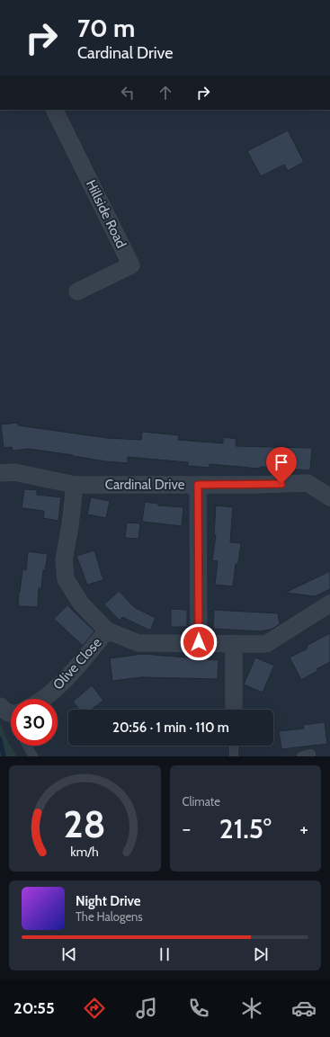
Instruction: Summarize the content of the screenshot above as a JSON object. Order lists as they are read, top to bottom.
{
  "streets": {
    "street": ["Hillside Road", "Cardinal Drive", "Olive Close"]
  },
  "page": {
    "turn": ["70 m", "Cardinal Drive"],
    "limit": "30",
    "trip": "20:56 · 1 min · 110 m",
    "tile": "Climate",
    "heat": ["−", "21.5°", "+"],
    "song": ["Night Drive", "The Halogens"],
    "tabs": "20:55",
    "gauge": ["28", "km/h"]
  }
}
